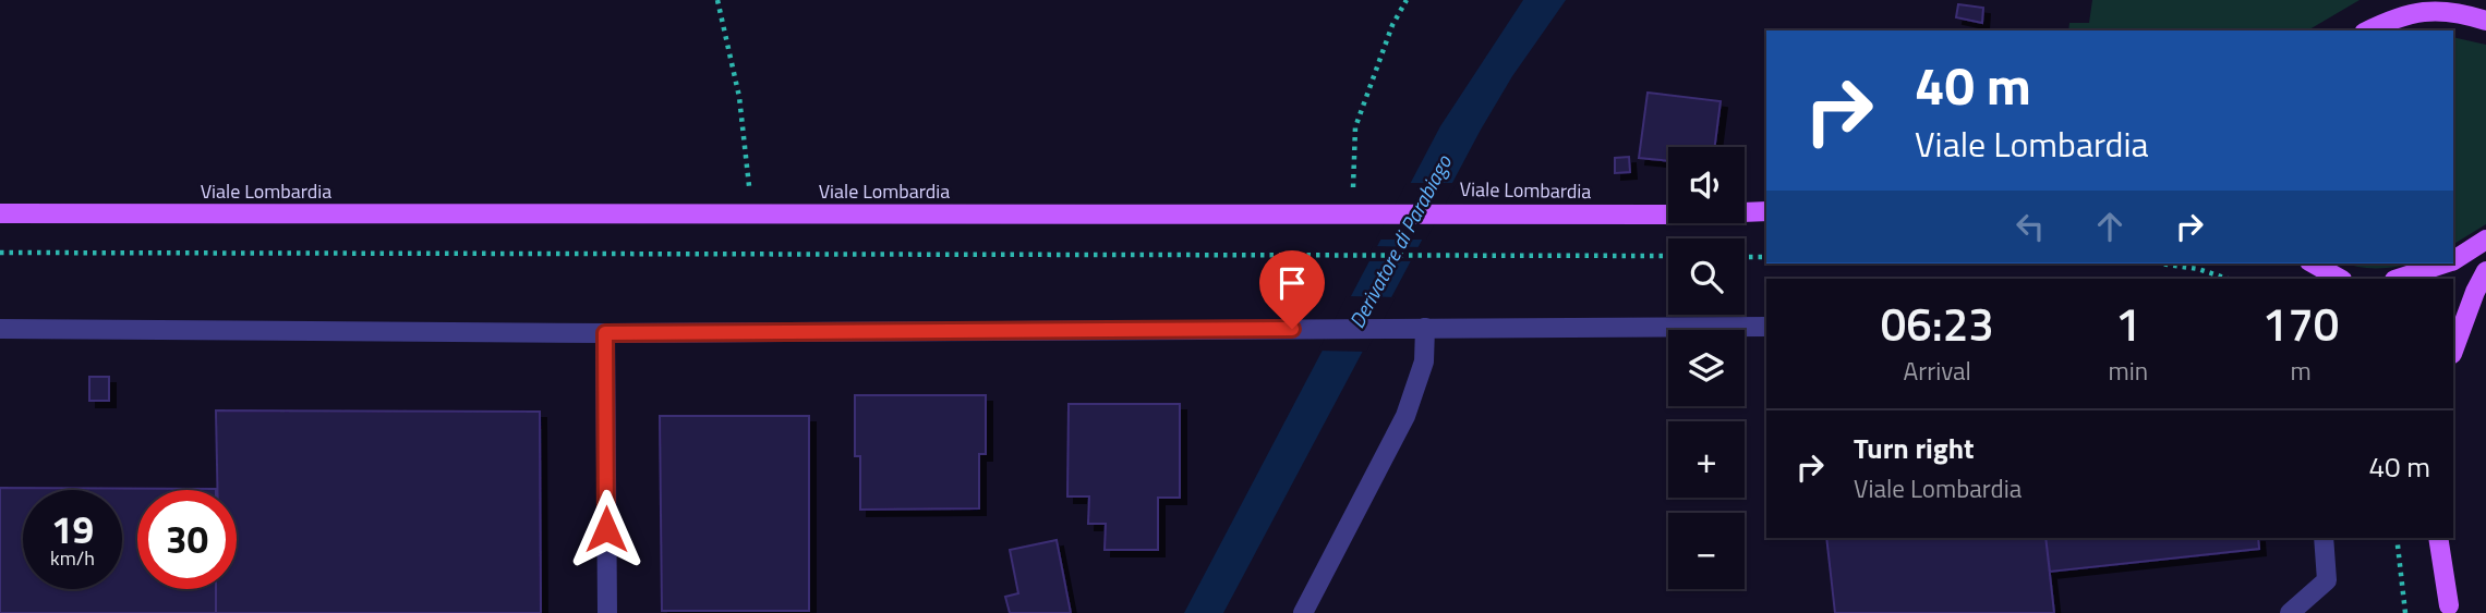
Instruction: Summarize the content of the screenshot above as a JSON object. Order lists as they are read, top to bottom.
{
  "streets": {
    "main road": ["Viale Lombardia"]
  },
  "water": ["Derivatore di Parabiago"],
  "page": {
    "turn": ["40 m", "Viale Lombardia"],
    "map_buttons": ["+", "−"],
    "eta": [
      "06:23",
      "Arrival",
      "1",
      "min",
      "170",
      "m"
    ],
    "list": [
      {
        "name": "Turn right",
        "note": "Viale Lombardia",
        "value": "40 m"
      }
    ],
    "speed": "19 km/h",
    "limit": "30"
  }
}
